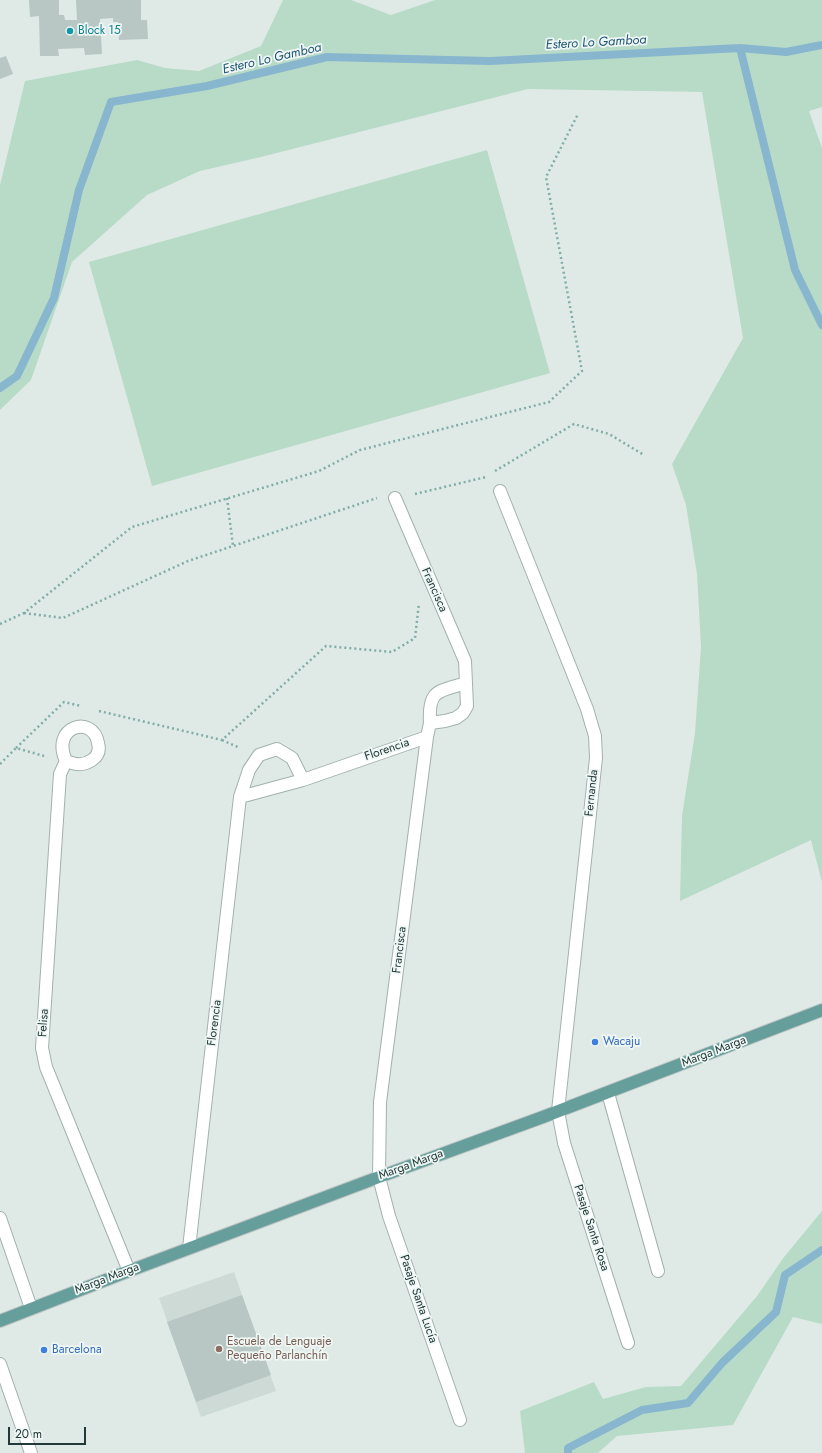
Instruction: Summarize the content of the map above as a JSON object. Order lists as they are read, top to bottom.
{
  "streets": {
    "main road": ["Marga Marga"],
    "street": [
      "Francisca",
      "Florencia",
      "Fernanda",
      "Felisa",
      "Pasaje Santa Rosa",
      "Pasaje Santa Lucía"
    ]
  },
  "crossings": [
    ["Francisca", "Florencia"],
    ["Francisca", "Marga Marga"],
    ["Francisca", "Pasaje Santa Lucía"],
    ["Florencia", "Marga Marga"],
    ["Fernanda", "Marga Marga"],
    ["Fernanda", "Pasaje Santa Rosa"],
    ["Felisa", "Marga Marga"],
    ["Marga Marga", "Pasaje Santa Rosa"],
    ["Marga Marga", "Pasaje Santa Lucía"]
  ],
  "water": ["Estero Lo Gamboa"],
  "places": [
    "Block 15",
    "Wacaju",
    "Escuela de Lenguaje Pequeño Parlanchín",
    "Barcelona"
  ],
  "scale_bar": "20 m"
}
